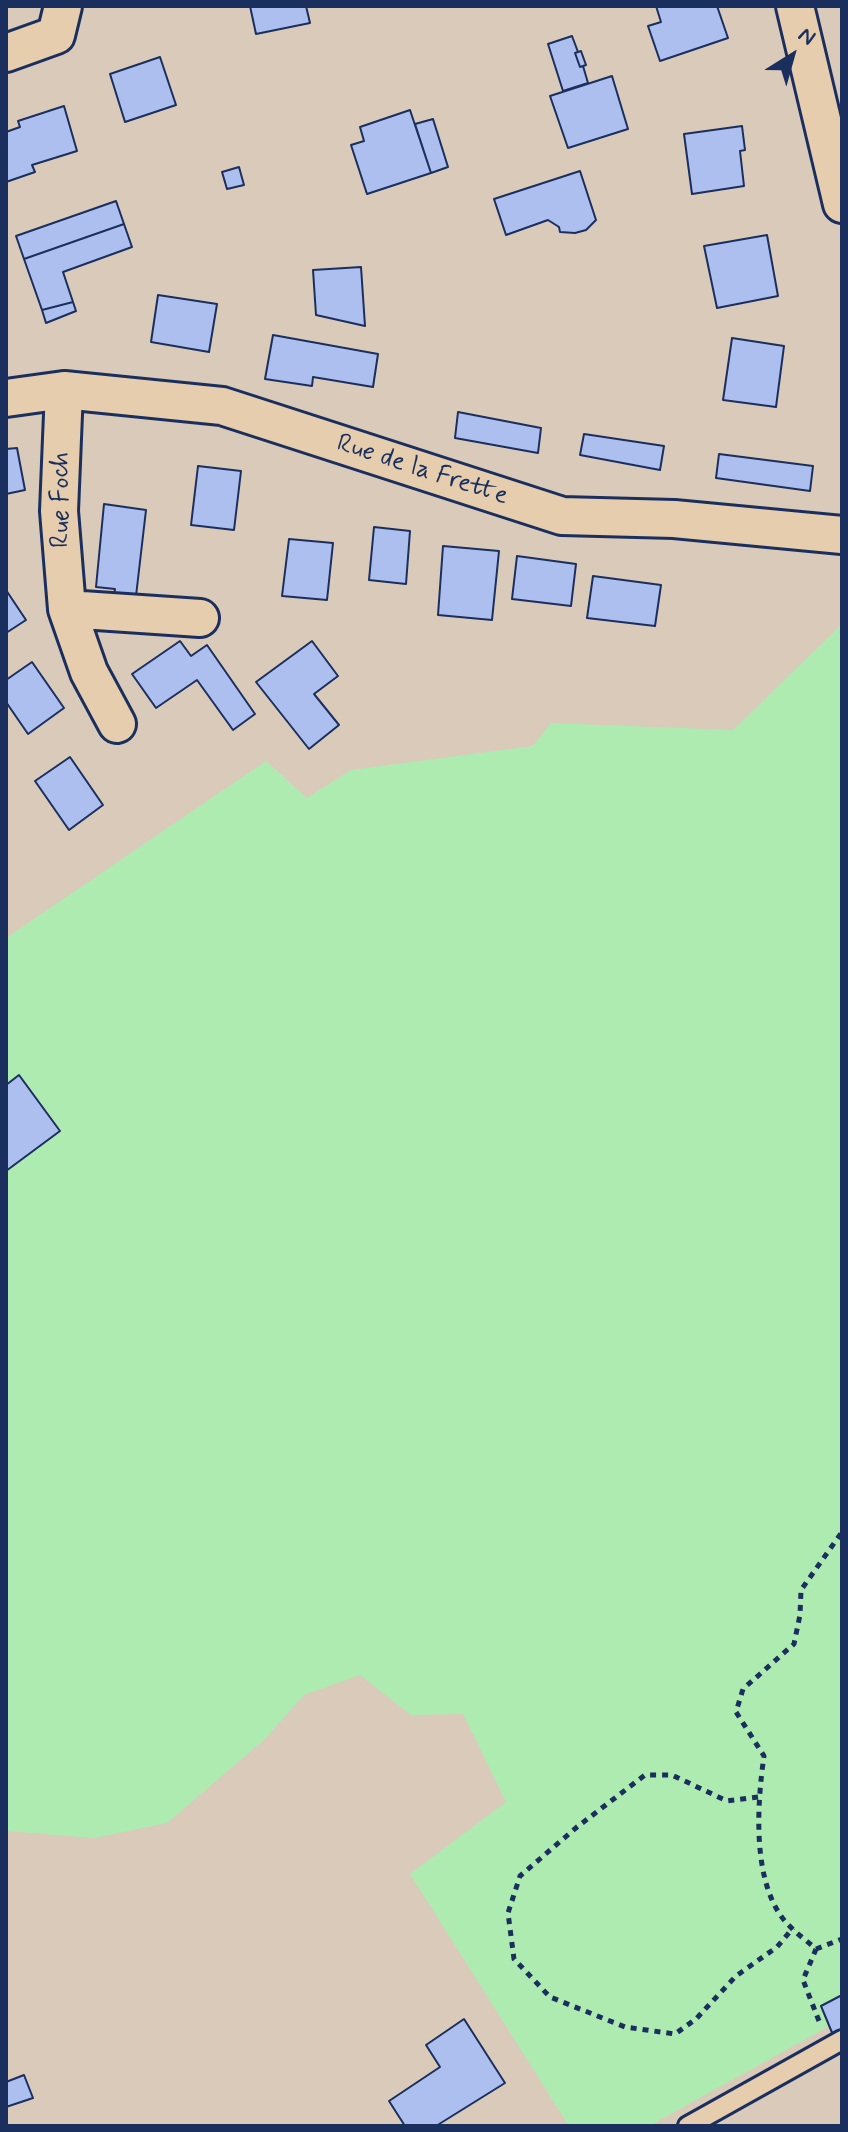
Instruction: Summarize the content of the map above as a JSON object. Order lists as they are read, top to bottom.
{
  "streets": {
    "street": ["Rue de la Frette", "Rue Foch"]
  },
  "crossings": [
    ["Rue de la Frette", "Rue Foch"]
  ],
  "north": "top right"
}
